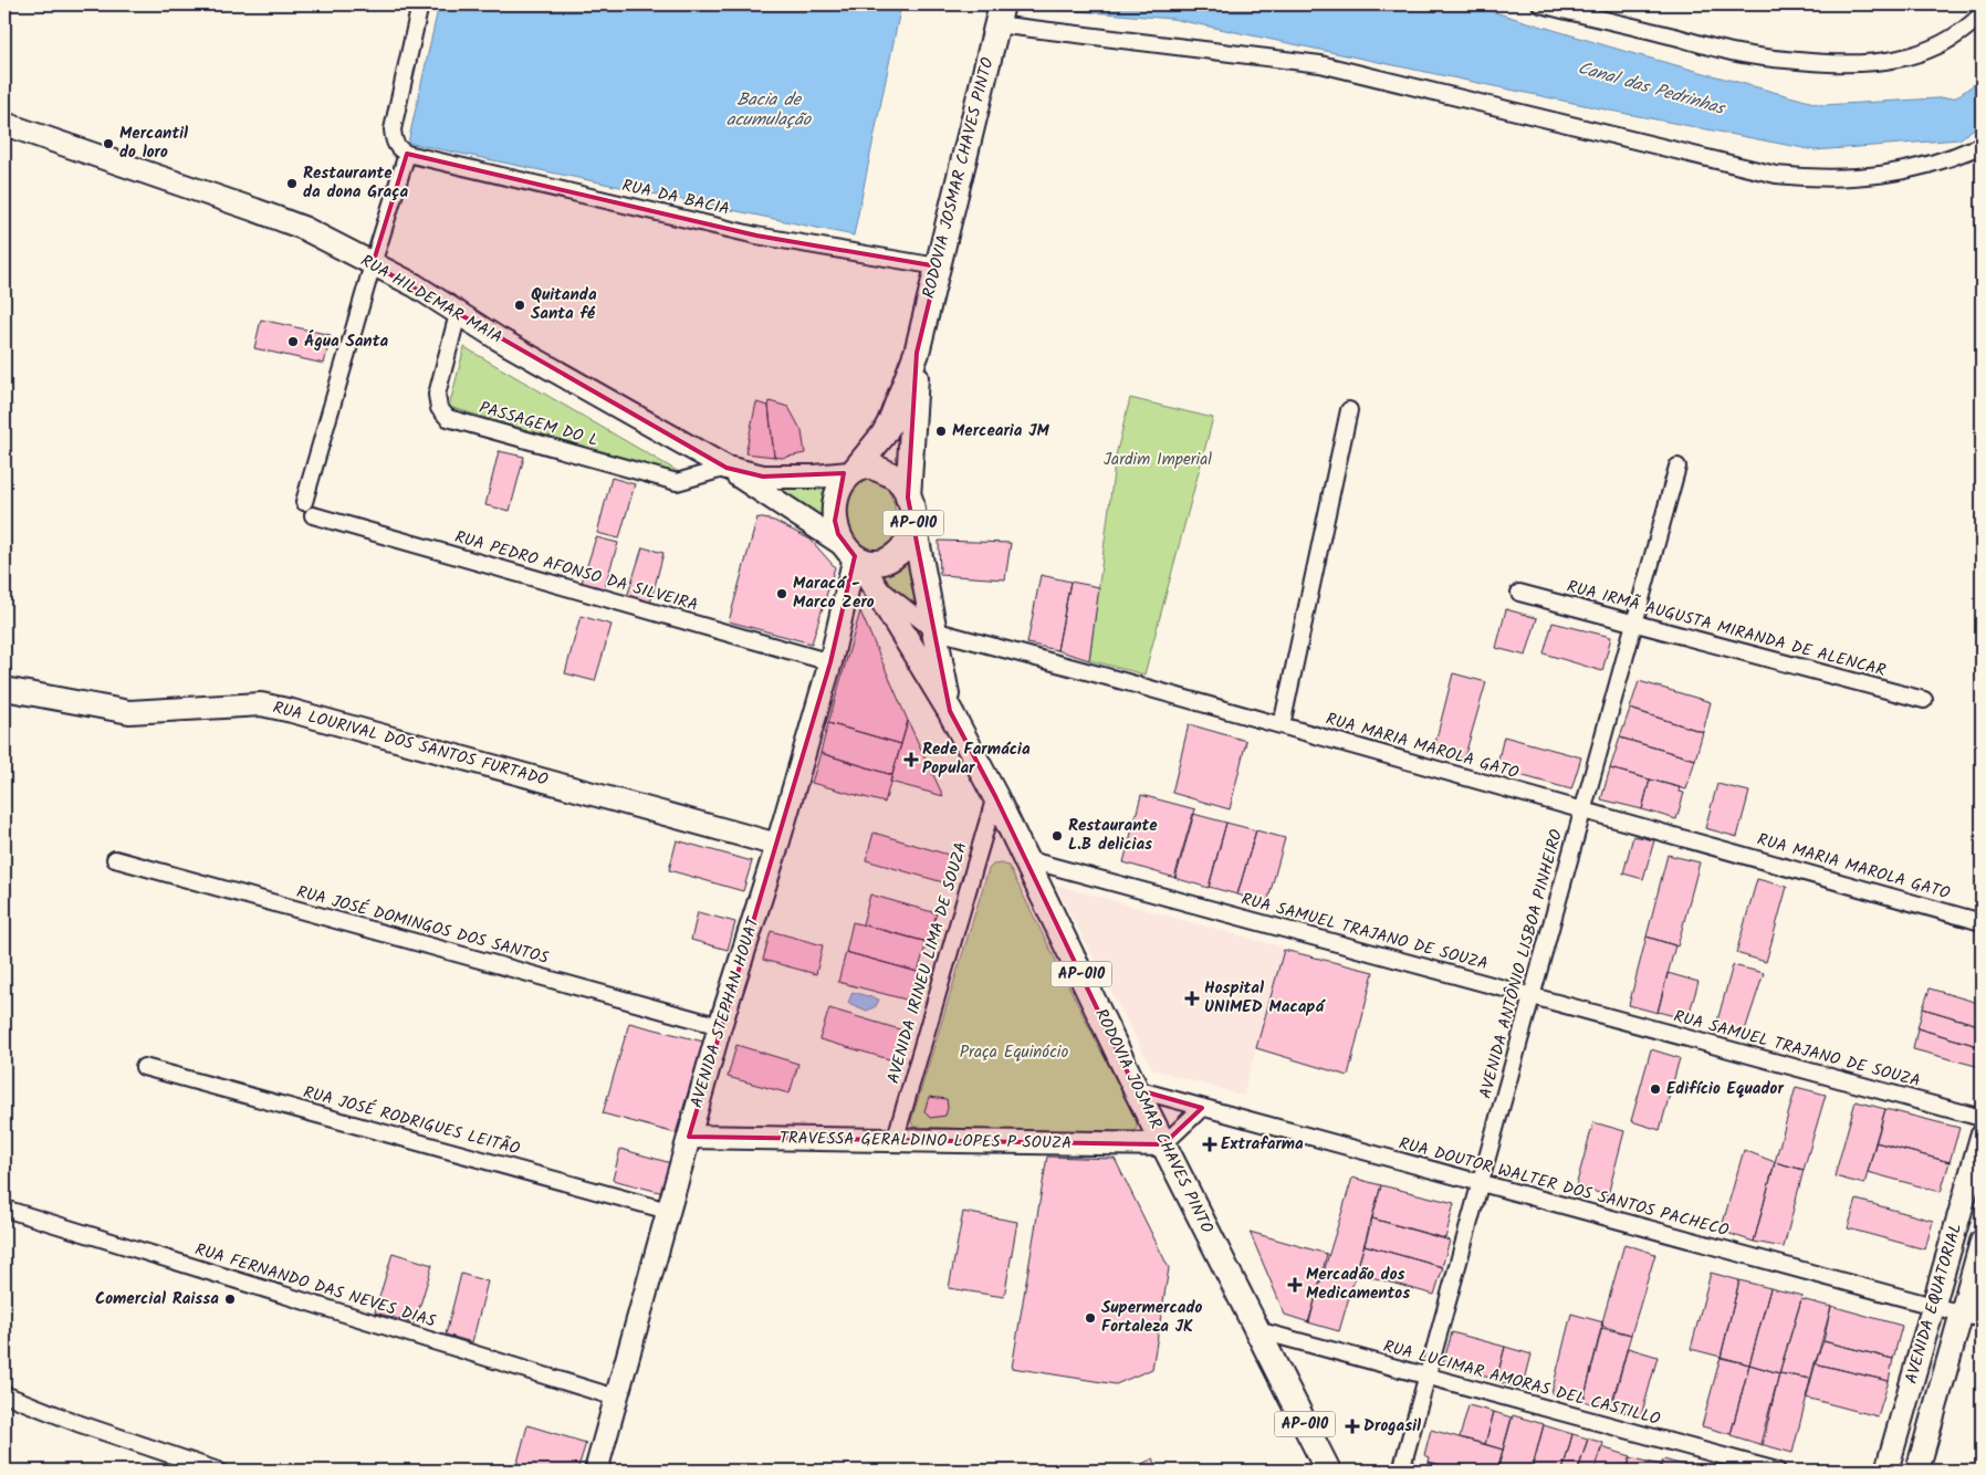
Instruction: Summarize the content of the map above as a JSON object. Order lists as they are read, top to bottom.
{
  "streets": {
    "main road": [
      "RODOVIA JOSMAR CHAVES PINTO",
      "RUA HILDEMAR MAIA",
      "AP-010",
      "RUA LOURIVAL DOS SANTOS FURTADO",
      "AVENIDA STEPHAN HOUAT",
      "TRAVESSA GERALDINO LOPES P SOUZA",
      "AVENIDA EQUATORIAL"
    ],
    "street": [
      "RUA DA BACIA",
      "PASSAGEM DO L",
      "RUA PEDRO AFONSO DA SILVEIRA",
      "RUA IRMÃ AUGUSTA MIRANDA DE ALENCAR",
      "RUA MARIA MAROLA GATO",
      "RUA JOSÉ DOMINGOS DOS SANTOS",
      "RUA SAMUEL TRAJANO DE SOUZA",
      "AVENIDA IRINEU LIMA DE SOUZA",
      "AVENIDA ANTÔNIO LISBOA PINHEIRO",
      "RUA JOSÉ RODRIGUES LEITÃO",
      "RUA DOUTOR WALTER DOS SANTOS PACHECO",
      "RUA FERNANDO DAS NEVES DIAS",
      "RUA LUCIMAR AMORAS DEL CASTILLO"
    ]
  },
  "crossings": [
    ["RODOVIA JOSMAR CHAVES PINTO", "RUA DA BACIA"],
    ["RODOVIA JOSMAR CHAVES PINTO", "RUA HILDEMAR MAIA"],
    ["RODOVIA JOSMAR CHAVES PINTO", "AP-010"],
    ["RODOVIA JOSMAR CHAVES PINTO", "RUA MARIA MAROLA GATO"],
    ["RODOVIA JOSMAR CHAVES PINTO", "RUA SAMUEL TRAJANO DE SOUZA"],
    ["RODOVIA JOSMAR CHAVES PINTO", "AVENIDA IRINEU LIMA DE SOUZA"],
    ["RODOVIA JOSMAR CHAVES PINTO", "AVENIDA STEPHAN HOUAT"],
    ["RODOVIA JOSMAR CHAVES PINTO", "TRAVESSA GERALDINO LOPES P SOUZA"],
    ["RODOVIA JOSMAR CHAVES PINTO", "RUA DOUTOR WALTER DOS SANTOS PACHECO"],
    ["RODOVIA JOSMAR CHAVES PINTO", "RUA LUCIMAR AMORAS DEL CASTILLO"],
    ["RUA HILDEMAR MAIA", "PASSAGEM DO L"],
    ["RUA HILDEMAR MAIA", "AP-010"],
    ["RUA HILDEMAR MAIA", "RUA MARIA MAROLA GATO"],
    ["RUA HILDEMAR MAIA", "AVENIDA STEPHAN HOUAT"],
    ["AP-010", "RUA MARIA MAROLA GATO"],
    ["AP-010", "AVENIDA STEPHAN HOUAT"],
    ["RUA PEDRO AFONSO DA SILVEIRA", "AVENIDA STEPHAN HOUAT"],
    ["RUA IRMÃ AUGUSTA MIRANDA DE ALENCAR", "AVENIDA ANTÔNIO LISBOA PINHEIRO"],
    ["RUA LOURIVAL DOS SANTOS FURTADO", "AVENIDA STEPHAN HOUAT"],
    ["RUA MARIA MAROLA GATO", "AVENIDA ANTÔNIO LISBOA PINHEIRO"],
    ["RUA MARIA MAROLA GATO", "AVENIDA STEPHAN HOUAT"],
    ["RUA JOSÉ DOMINGOS DOS SANTOS", "AVENIDA STEPHAN HOUAT"],
    ["RUA SAMUEL TRAJANO DE SOUZA", "AVENIDA ANTÔNIO LISBOA PINHEIRO"],
    ["AVENIDA IRINEU LIMA DE SOUZA", "TRAVESSA GERALDINO LOPES P SOUZA"],
    ["AVENIDA ANTÔNIO LISBOA PINHEIRO", "RUA DOUTOR WALTER DOS SANTOS PACHECO"],
    ["AVENIDA ANTÔNIO LISBOA PINHEIRO", "RUA LUCIMAR AMORAS DEL CASTILLO"],
    ["AVENIDA STEPHAN HOUAT", "RUA JOSÉ RODRIGUES LEITÃO"],
    ["AVENIDA STEPHAN HOUAT", "TRAVESSA GERALDINO LOPES P SOUZA"],
    ["AVENIDA STEPHAN HOUAT", "RUA FERNANDO DAS NEVES DIAS"],
    ["RUA DOUTOR WALTER DOS SANTOS PACHECO", "AVENIDA EQUATORIAL"]
  ],
  "water": ["Canal das Pedrinhas", "Bacia de acumulação"],
  "parks": ["Jardim Imperial", "Praça Equinócio"],
  "places": {
    "other": [
      "Mercantil do loro",
      "Restaurante da dona Graça",
      "Quitanda Santa fé",
      "Água Santa",
      "Mercearia JM",
      "Maracá - Marco Zero",
      "Restaurante L.B delicias",
      "Edifício Equador",
      "Comercial Raissa",
      "Supermercado Fortaleza JK"
    ],
    "health": [
      "Rede Farmácia Popular",
      "Hospital UNIMED Macapá",
      "Extrafarma",
      "Mercadão dos Medicamentos",
      "Drogasil"
    ]
  }
}
